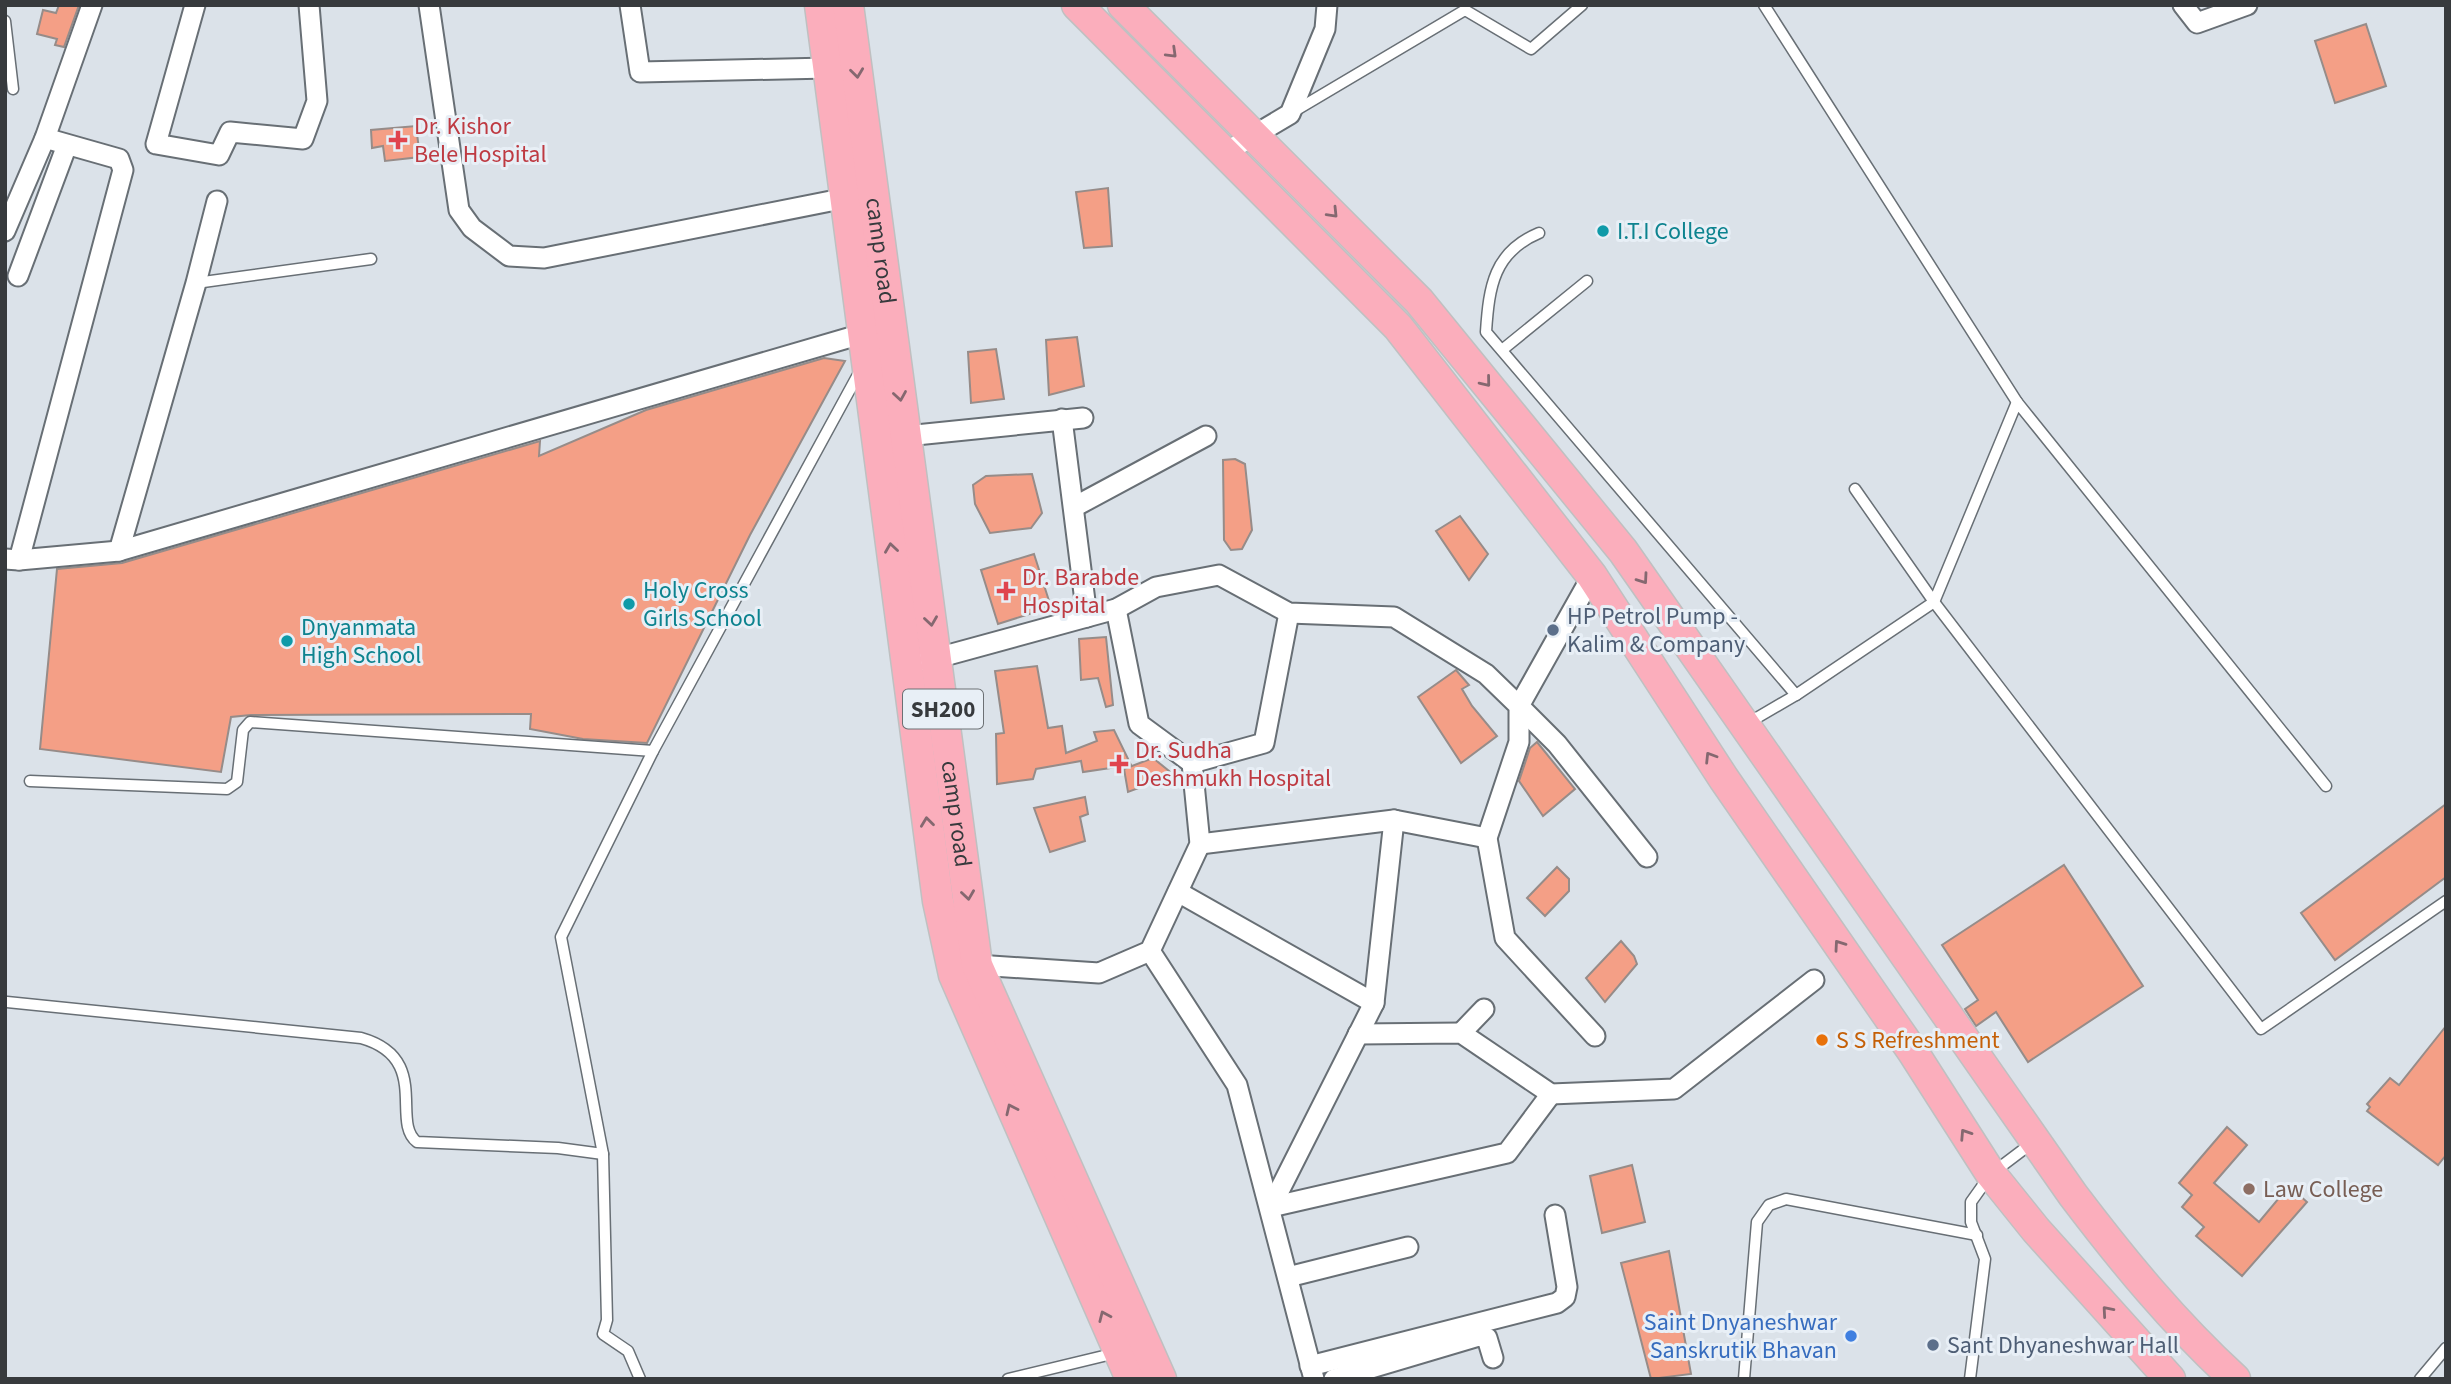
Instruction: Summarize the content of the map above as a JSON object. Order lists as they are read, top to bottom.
{
  "streets": {
    "main road": ["camp road", "SH200"]
  },
  "places": {
    "health": ["Dr. Kishor Bele Hospital", "Dr. Barabde Hospital", "Dr. Sudha Deshmukh Hospital"],
    "other": [
      "I.T.I College",
      "Holy Cross Girls School",
      "HP Petrol Pump - Kalim & Company",
      "Dnyanmata High School",
      "S S Refreshment",
      "Law College",
      "Saint Dnyaneshwar Sanskrutik Bhavan",
      "Sant Dhyaneshwar Hall"
    ]
  }
}
